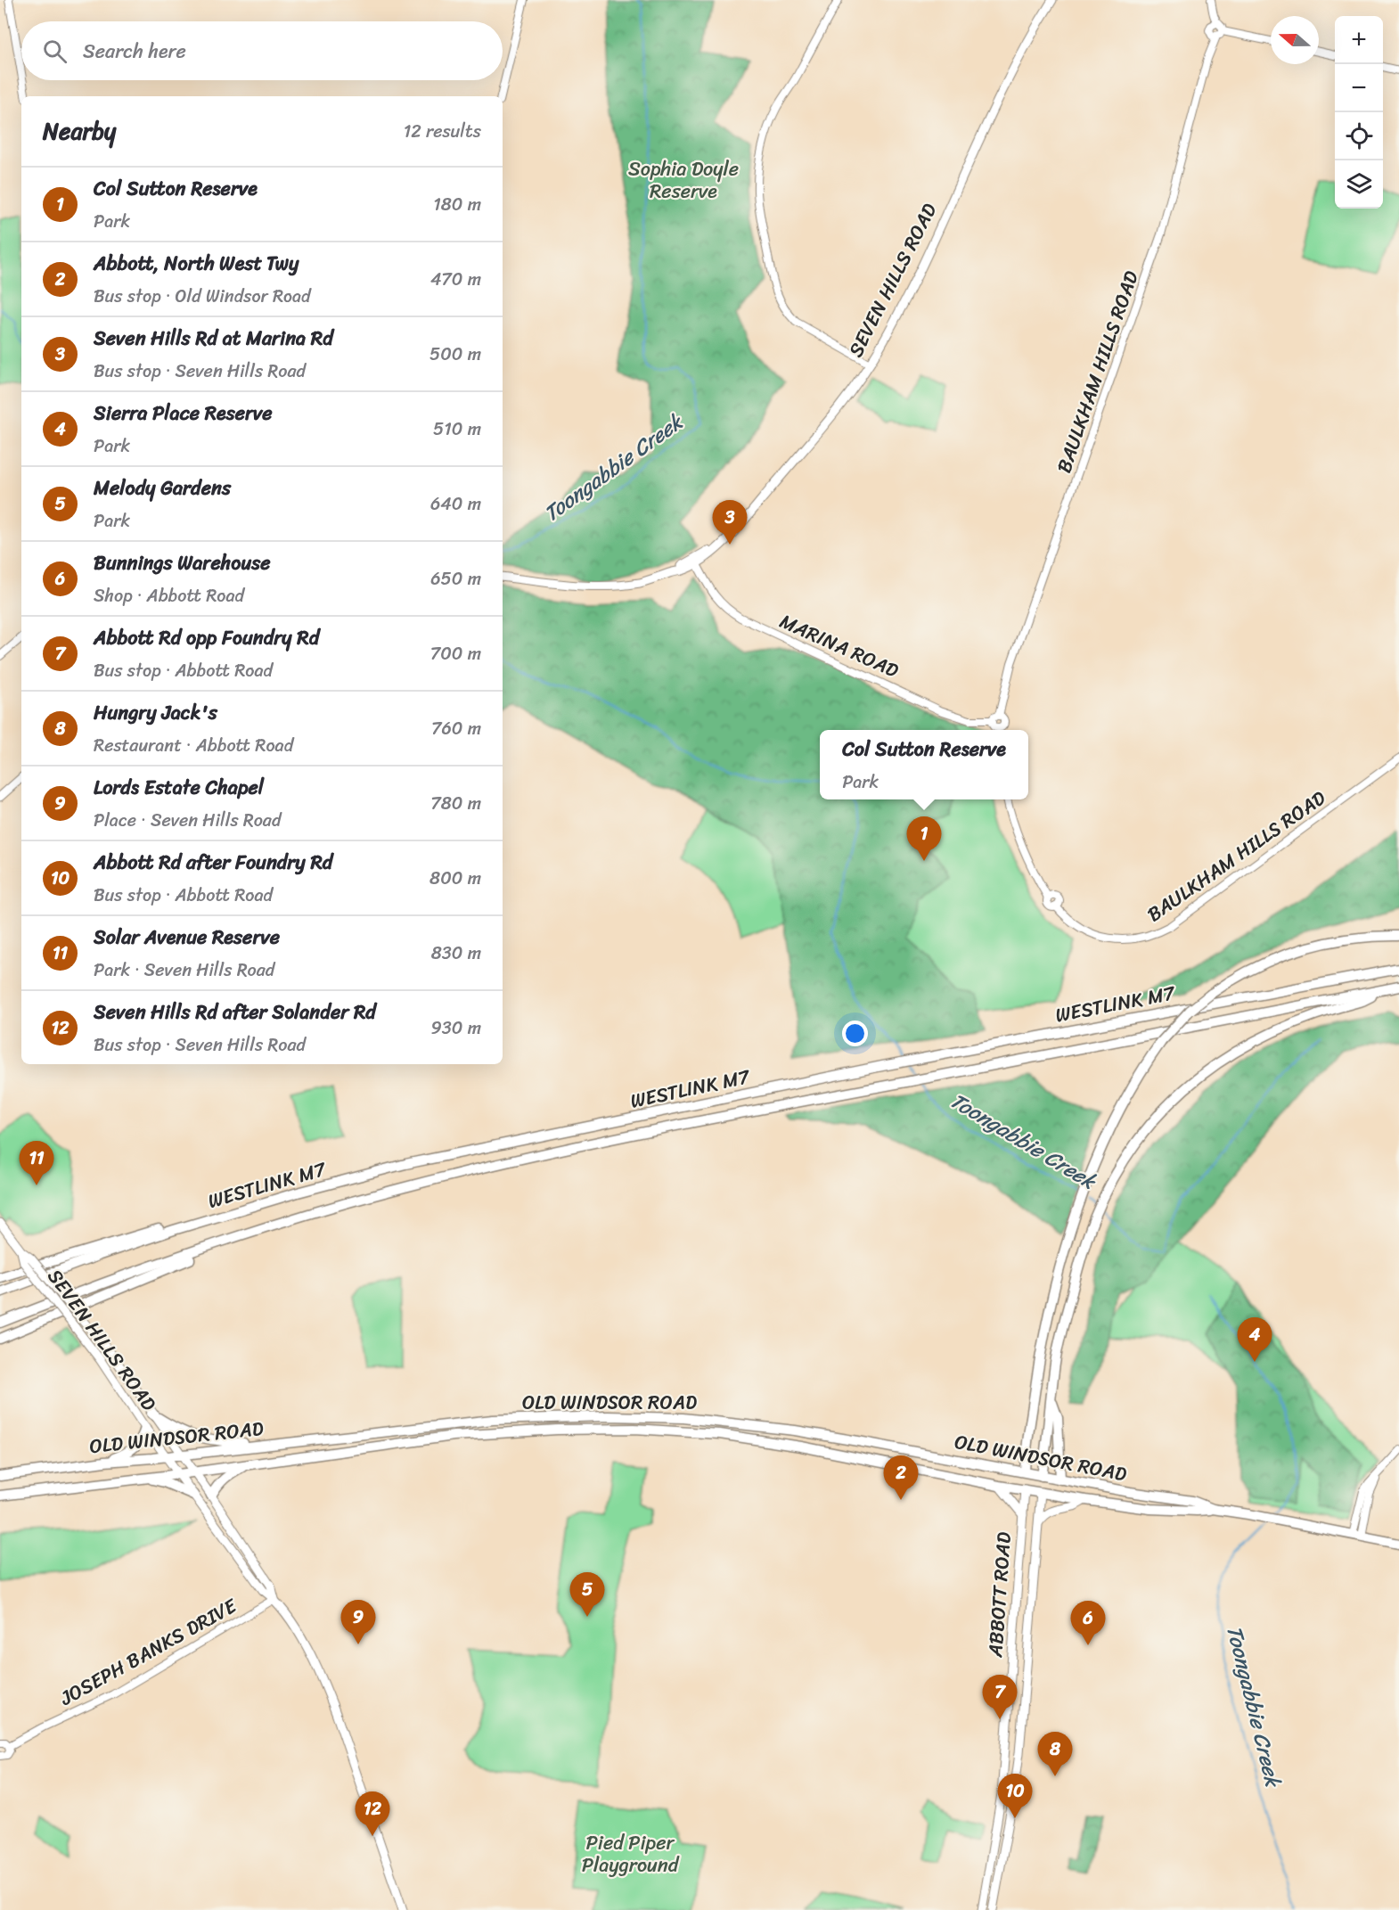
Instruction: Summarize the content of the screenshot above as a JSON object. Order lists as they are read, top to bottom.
{
  "streets": {
    "highway": ["WESTLINK M7", "OLD WINDSOR ROAD", "ABBOTT ROAD"],
    "main road": ["SEVEN HILLS ROAD"],
    "street": ["BAULKHAM HILLS ROAD", "MARINA ROAD", "JOSEPH BANKS DRIVE"]
  },
  "crossings": [
    ["SEVEN HILLS ROAD", "MARINA ROAD"],
    ["SEVEN HILLS ROAD", "OLD WINDSOR ROAD"],
    ["SEVEN HILLS ROAD", "JOSEPH BANKS DRIVE"],
    ["OLD WINDSOR ROAD", "ABBOTT ROAD"]
  ],
  "water": ["Toongabbie Creek"],
  "parks": ["Sophia Doyle Reserve", "Pied Piper Playground"],
  "north": "left",
  "page": {
    "map_buttons": ["+", "−"],
    "search": "Search here",
    "heading": ["Nearby", "12 results"],
    "list": [
      {
        "mark": "1",
        "name": "Col Sutton Reserve",
        "note": "Park",
        "value": "180 m"
      },
      {
        "mark": "2",
        "name": "Abbott, North West Twy",
        "note": "Bus stop · Old Windsor Road",
        "value": "470 m"
      },
      {
        "mark": "3",
        "name": "Seven Hills Rd at Marina Rd",
        "note": "Bus stop · Seven Hills Road",
        "value": "500 m"
      },
      {
        "mark": "4",
        "name": "Sierra Place Reserve",
        "note": "Park",
        "value": "510 m"
      },
      {
        "mark": "5",
        "name": "Melody Gardens",
        "note": "Park",
        "value": "640 m"
      },
      {
        "mark": "6",
        "name": "Bunnings Warehouse",
        "note": "Shop · Abbott Road",
        "value": "650 m"
      },
      {
        "mark": "7",
        "name": "Abbott Rd opp Foundry Rd",
        "note": "Bus stop · Abbott Road",
        "value": "700 m"
      },
      {
        "mark": "8",
        "name": "Hungry Jack's",
        "note": "Restaurant · Abbott Road",
        "value": "760 m"
      },
      {
        "mark": "9",
        "name": "Lords Estate Chapel",
        "note": "Place · Seven Hills Road",
        "value": "780 m"
      },
      {
        "mark": "10",
        "name": "Abbott Rd after Foundry Rd",
        "note": "Bus stop · Abbott Road",
        "value": "800 m"
      },
      {
        "mark": "11",
        "name": "Solar Avenue Reserve",
        "note": "Park · Seven Hills Road",
        "value": "830 m"
      },
      {
        "mark": "12",
        "name": "Seven Hills Rd after Solander Rd",
        "note": "Bus stop · Seven Hills Road",
        "value": "930 m"
      }
    ],
    "pins": [
      "3",
      "1",
      "11",
      "4",
      "2",
      "5",
      "9",
      "6",
      "7",
      "8",
      "10",
      "12"
    ],
    "popup": ["Col Sutton Reserve", "Park"]
  }
}
